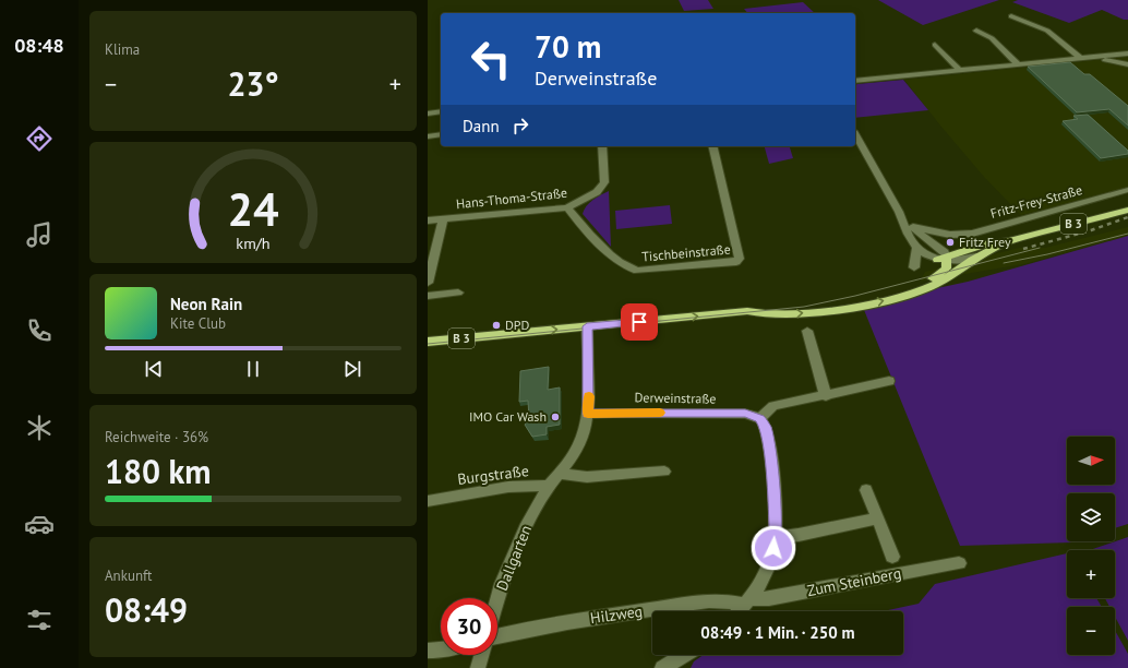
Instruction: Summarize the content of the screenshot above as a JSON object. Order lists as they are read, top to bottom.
{
  "streets": {
    "main road": ["B 3"],
    "street": [
      "Hans-Thoma-Straße",
      "Fritz-Frey-Straße",
      "Tischbeinstraße",
      "Derweinstraße",
      "Burgstraße",
      "Dallgarten",
      "Zum Steinberg",
      "Hilzweg"
    ]
  },
  "crossings": [
    ["Hans-Thoma-Straße", "Tischbeinstraße"],
    ["Burgstraße", "Dallgarten"],
    ["Zum Steinberg", "Hilzweg"]
  ],
  "places": ["Fritz Frey", "DPD", "IMO Car Wash"],
  "north": "right",
  "page": {
    "tabs": "08:48",
    "tile": [
      "Klima",
      ["Reichweite · 36%", "180 km"],
      ["Ankunft", "08:49"]
    ],
    "turn": ["70 m", "Derweinstraße"],
    "heat": ["−", "23°", "+"],
    "then": "Dann",
    "song": ["Neon Rain", "Kite Club"],
    "map_buttons": ["+", "−"],
    "limit": "30",
    "trip": "08:49 · 1 Min. · 250 m",
    "gauge": ["24", "km/h"]
  }
}
